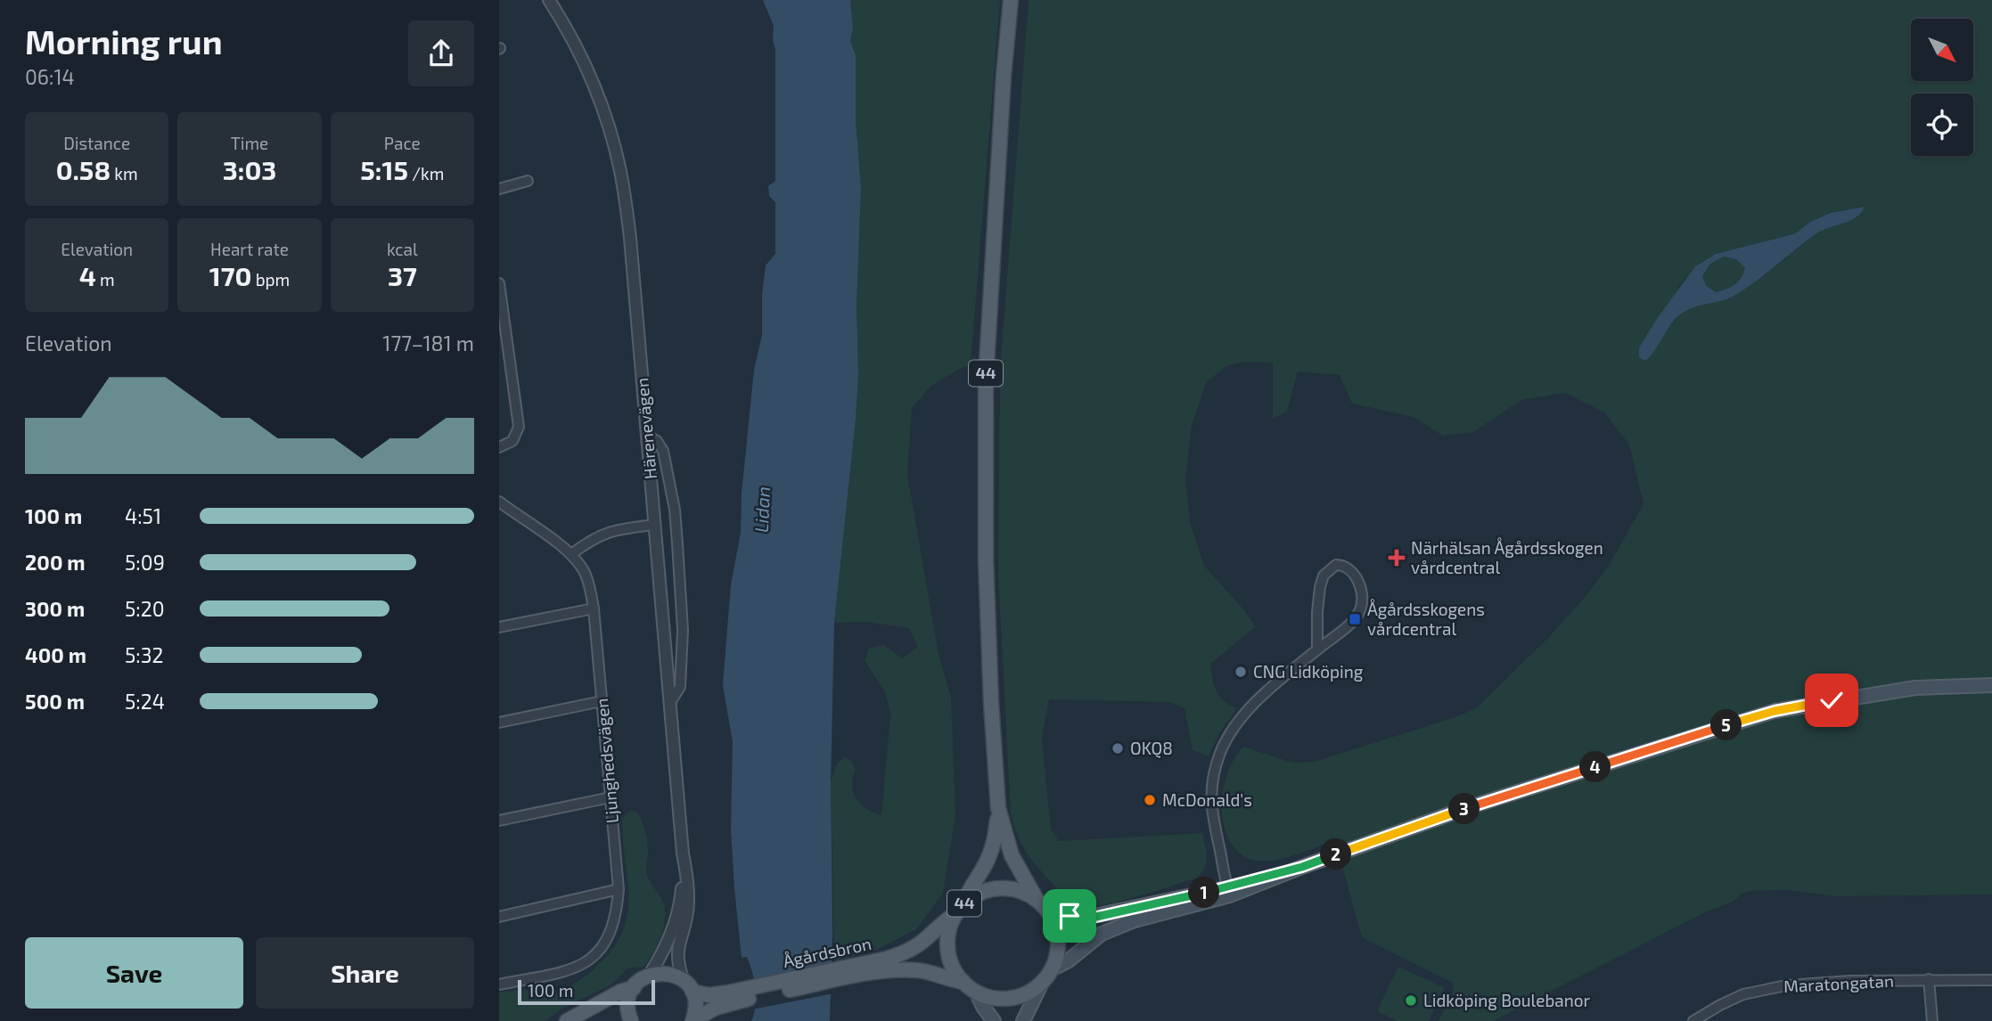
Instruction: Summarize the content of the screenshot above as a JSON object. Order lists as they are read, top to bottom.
{
  "streets": {
    "main road": ["44", "Ågårdsbron"],
    "street": ["Härenevägen", "Ljunghedsvägen", "Maratongatan"]
  },
  "crossings": [
    ["44", "Ågårdsbron"]
  ],
  "water": ["Lidan"],
  "places": {
    "health": ["Närhälsan Ågårdsskogen vårdcentral"],
    "transit": ["Ågårdsskogens vårdcentral"],
    "other": [
      "CNG Lidköping",
      "OKQ8",
      "McDonald's",
      "Lidköping Boulebanor"
    ]
  },
  "scale_bar": "100 m",
  "north": "bottom right",
  "page": {
    "heading": ["Morning run", "06:14"],
    "stats": [
      ["Distance", "0.58 km"],
      ["Time", "3:03"],
      ["Pace", "5:15 /km"],
      ["Elevation", "4 m"],
      ["Heart rate", "170 bpm"],
      ["kcal", "37"]
    ],
    "chart": ["Elevation", "177–181 m"],
    "list": [
      {
        "name": "100 m",
        "note": "4:51"
      },
      {
        "name": "200 m",
        "note": "5:09"
      },
      {
        "name": "300 m",
        "note": "5:20"
      },
      {
        "name": "400 m",
        "note": "5:32"
      },
      {
        "name": "500 m",
        "note": "5:24"
      }
    ],
    "pins": [
      "5",
      "4",
      "3",
      "2",
      "1"
    ],
    "buttons": ["Save", "Share"],
    "scale": "100 m"
  }
}
